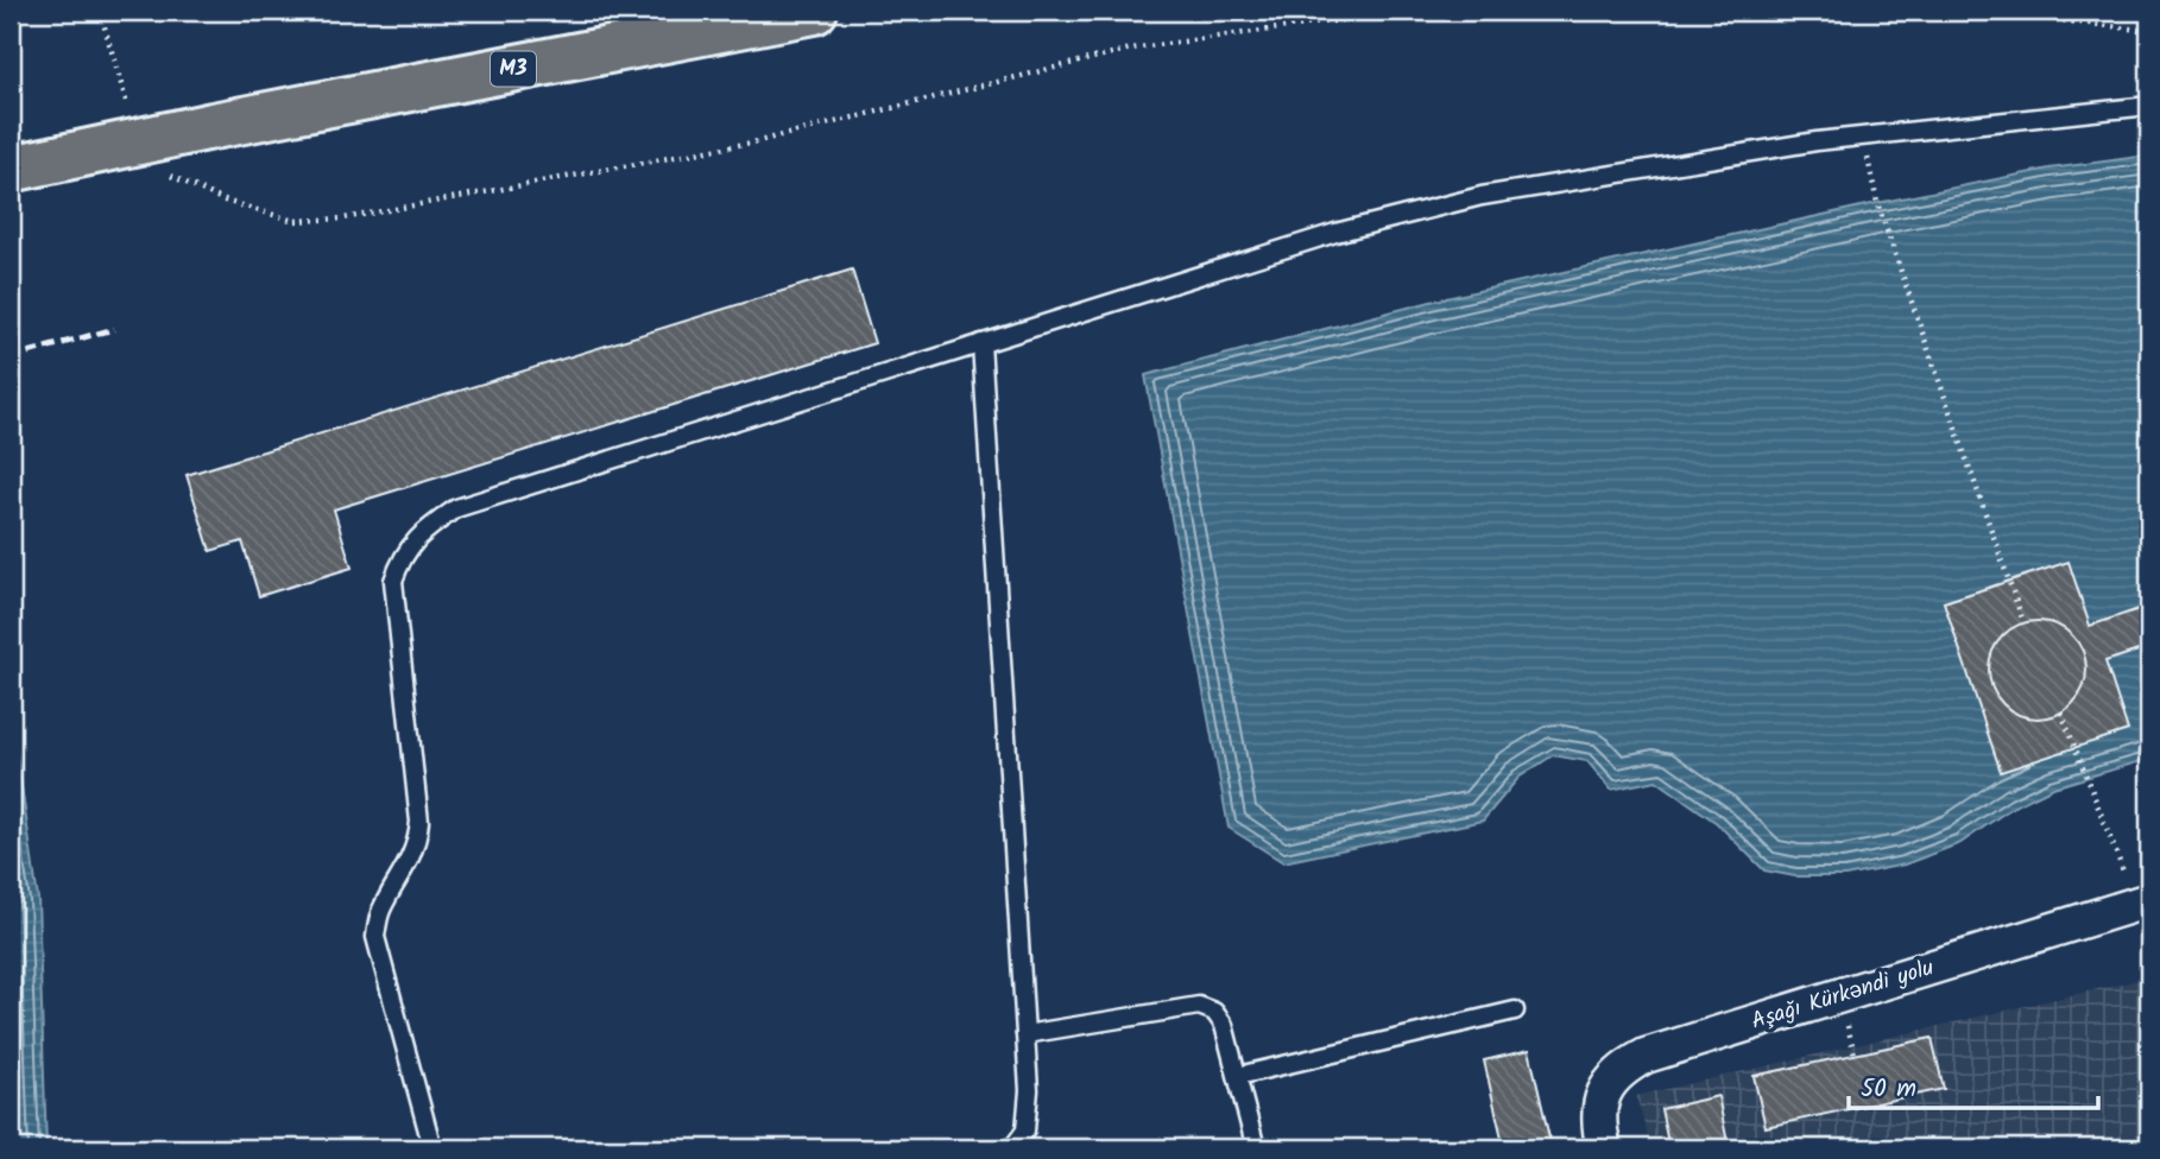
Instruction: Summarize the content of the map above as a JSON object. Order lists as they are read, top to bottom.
{
  "streets": {
    "main road": ["M3"],
    "street": ["Aşağı Kürkəndi yolu"]
  },
  "scale_bar": "50 m"
}
